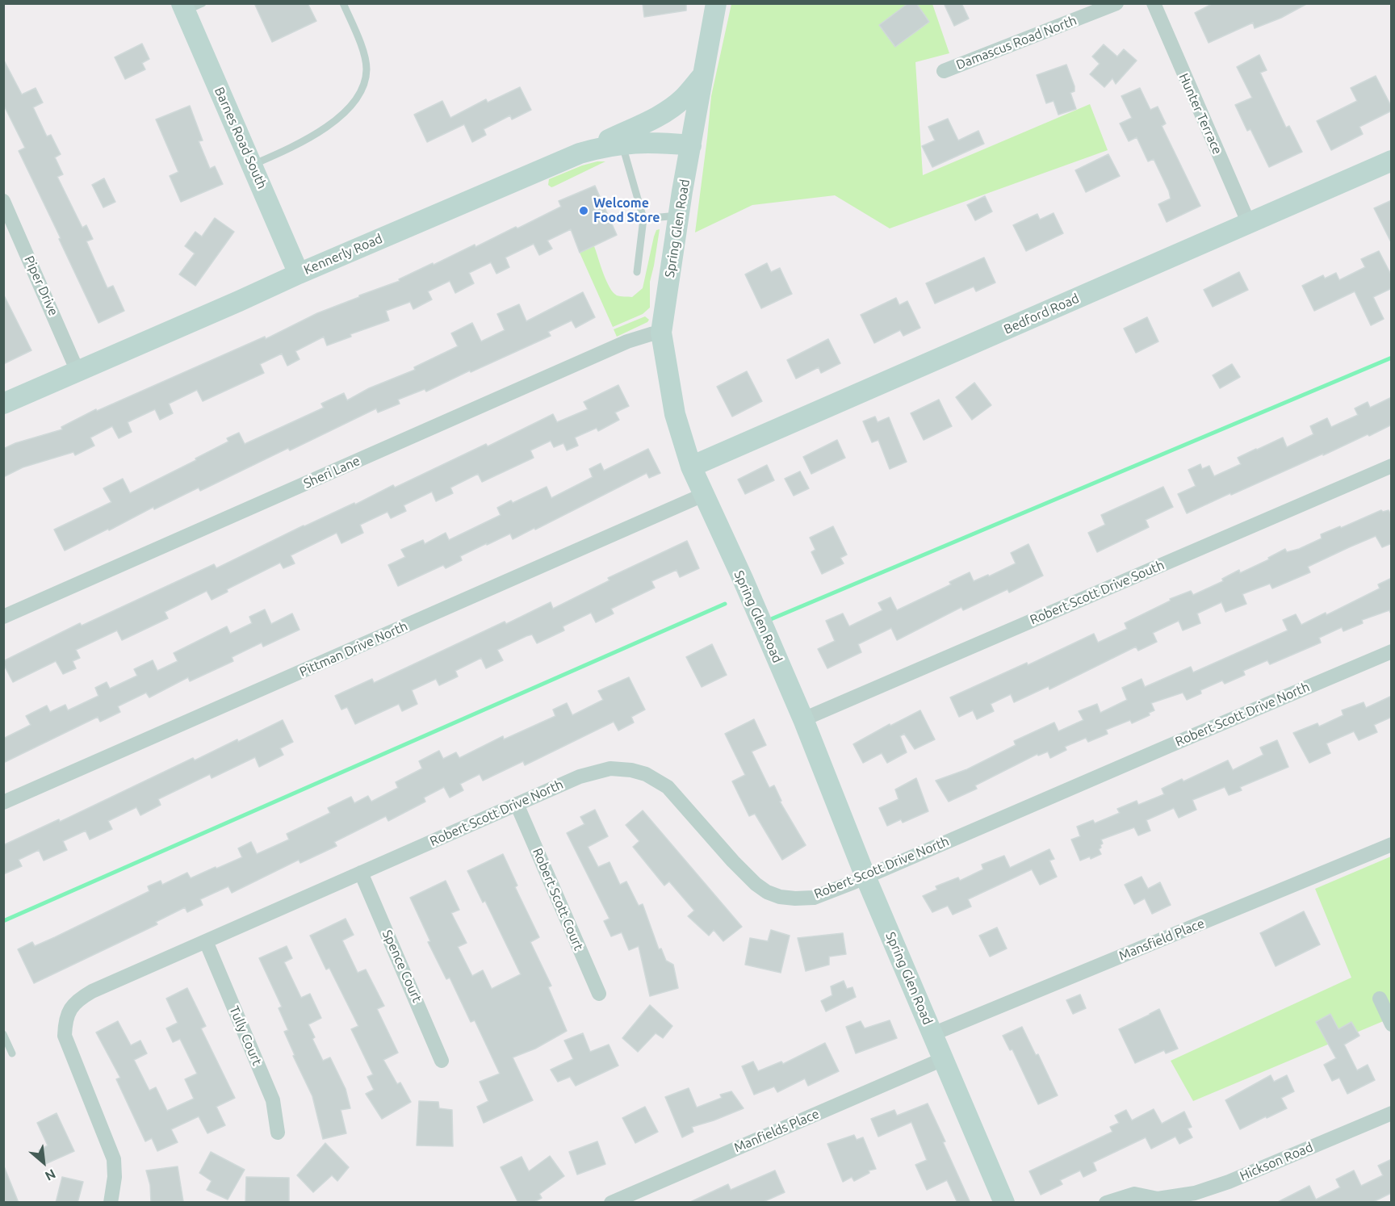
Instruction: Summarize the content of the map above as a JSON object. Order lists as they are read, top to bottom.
{
  "streets": {
    "street": [
      "Damascus Road North",
      "Hunter Terrace",
      "Barnes Road South",
      "Spring Glen Road",
      "Kennerly Road",
      "Piper Drive",
      "Bedford Road",
      "Sheri Lane",
      "Robert Scott Drive South",
      "Pittman Drive North",
      "Robert Scott Drive North",
      "Robert Scott Court",
      "Mansfield Place",
      "Spence Court",
      "Tully Court",
      "Manfields Place",
      "Hickson Road"
    ]
  },
  "crossings": [
    ["Hunter Terrace", "Bedford Road"],
    ["Barnes Road South", "Kennerly Road"],
    ["Spring Glen Road", "Kennerly Road"],
    ["Spring Glen Road", "Bedford Road"],
    ["Spring Glen Road", "Sheri Lane"],
    ["Spring Glen Road", "Robert Scott Drive South"],
    ["Spring Glen Road", "Pittman Drive North"],
    ["Spring Glen Road", "Robert Scott Drive North"],
    ["Spring Glen Road", "Mansfield Place"],
    ["Spring Glen Road", "Manfields Place"],
    ["Kennerly Road", "Piper Drive"],
    ["Robert Scott Drive North", "Robert Scott Court"],
    ["Robert Scott Drive North", "Spence Court"],
    ["Robert Scott Drive North", "Tully Court"]
  ],
  "places": ["Welcome Food Store"],
  "north": "bottom right"
}
